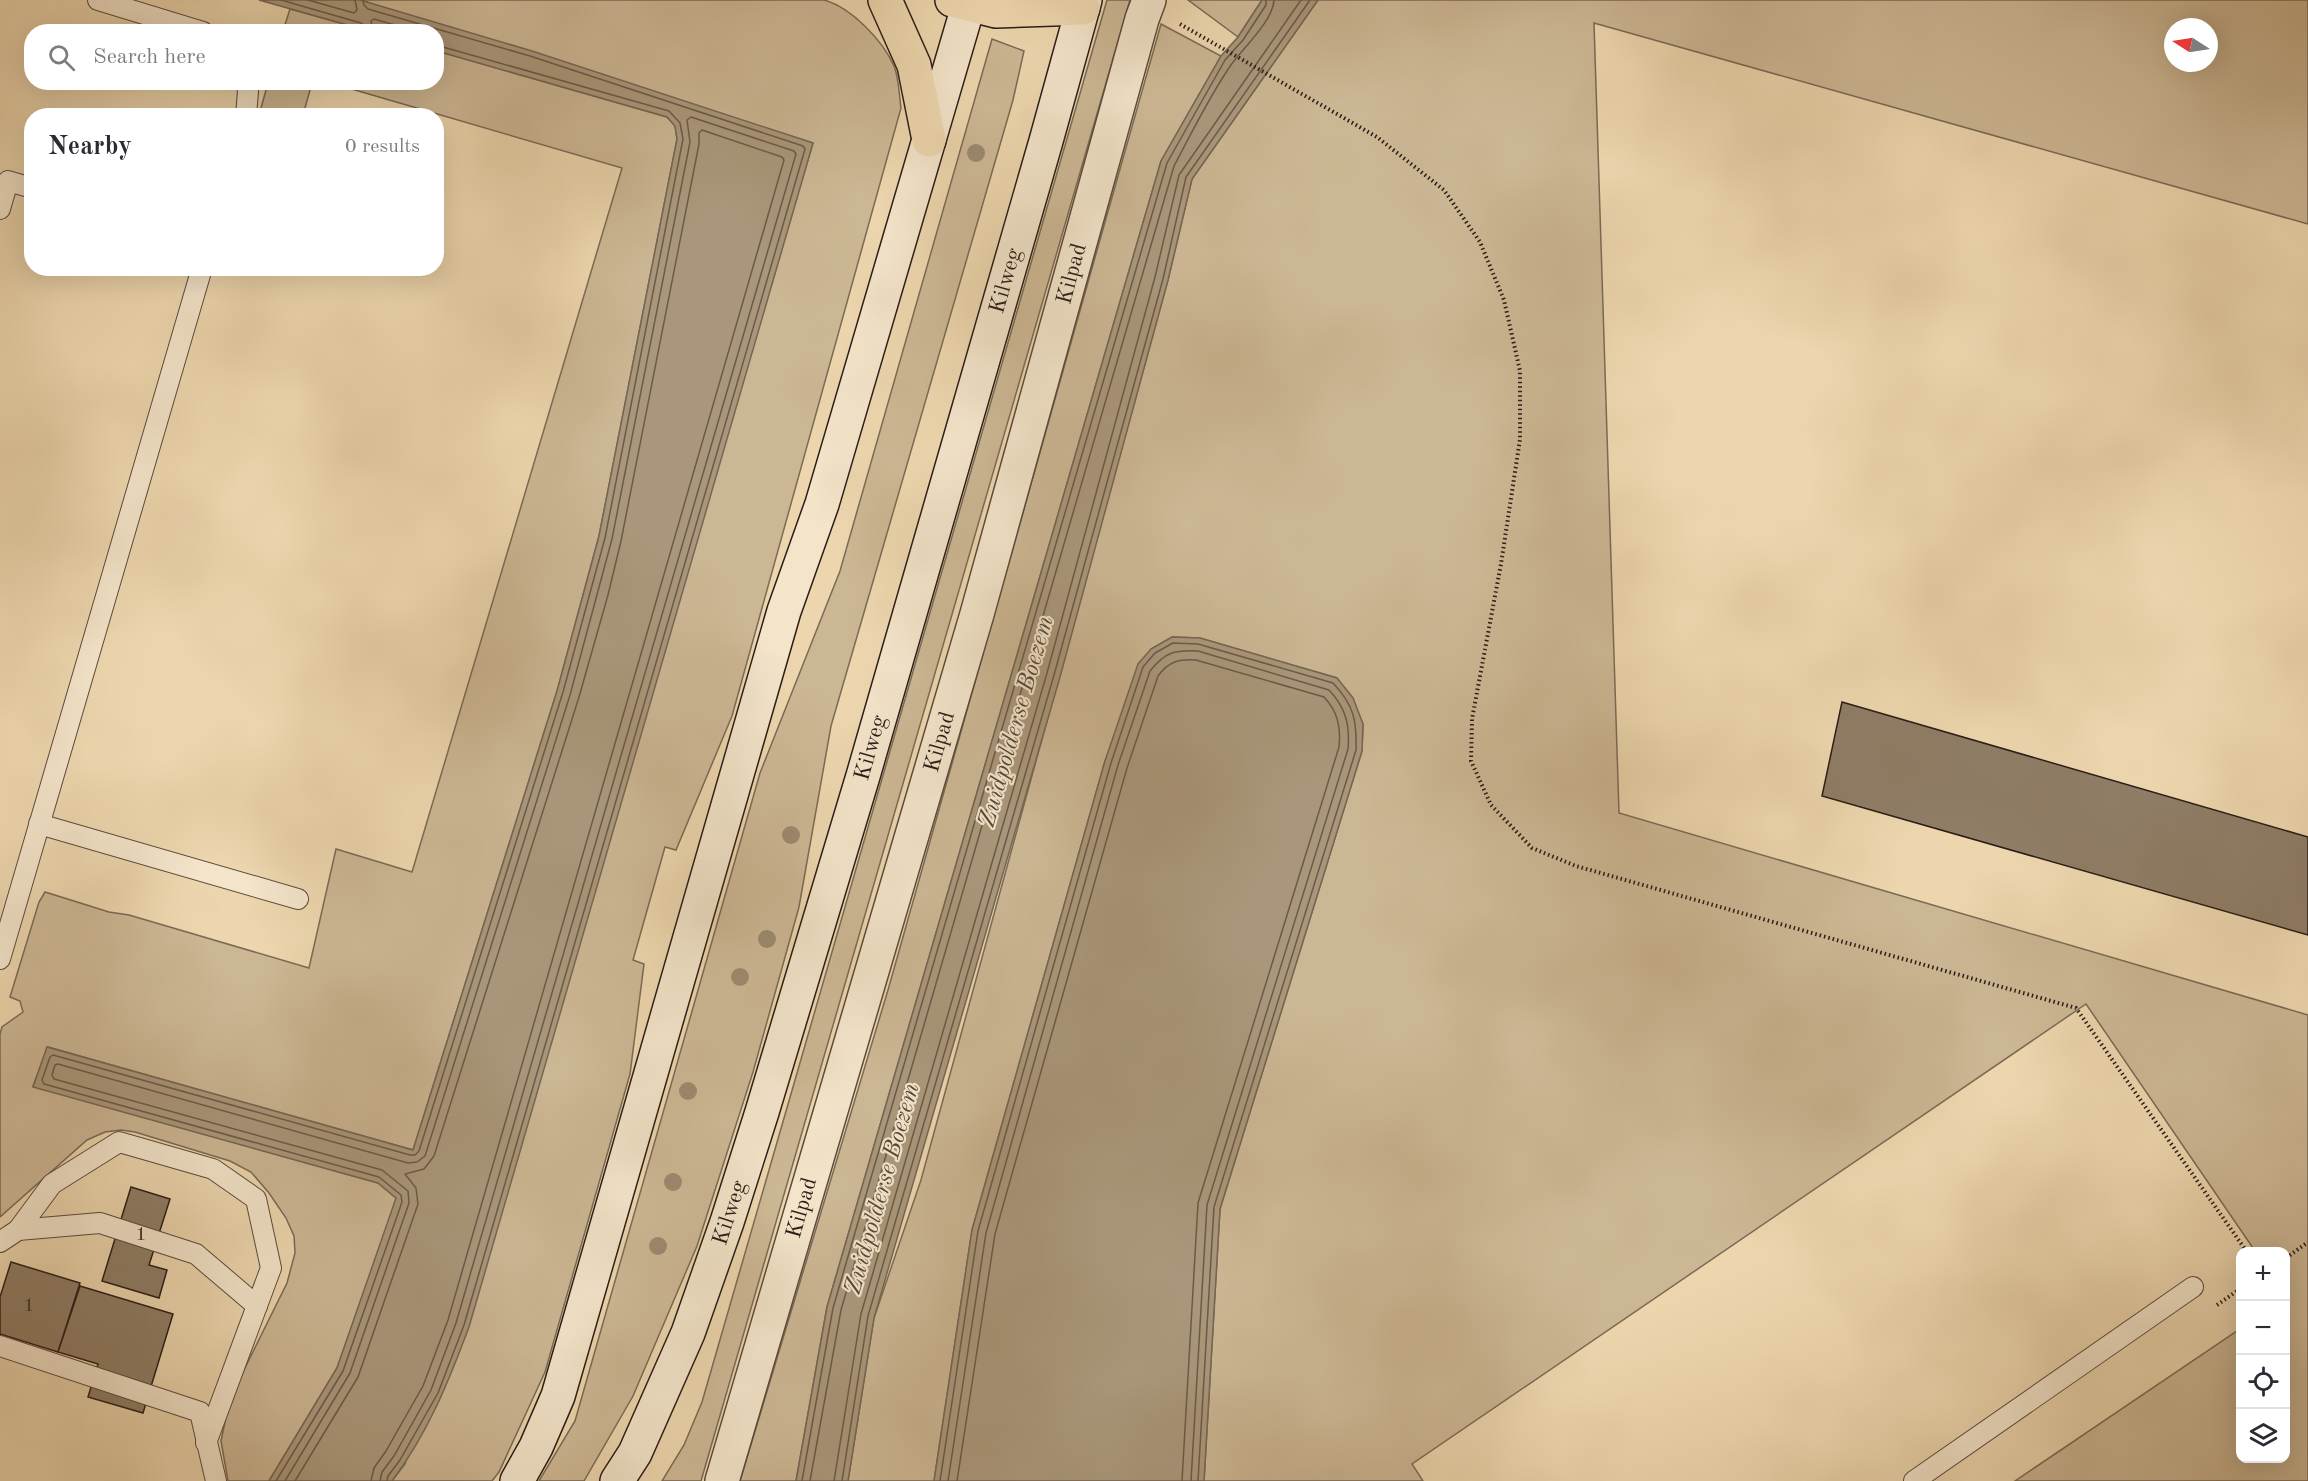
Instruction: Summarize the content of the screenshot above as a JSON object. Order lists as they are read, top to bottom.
{
  "streets": {
    "main road": ["Kilpad", "Kilweg"]
  },
  "water": ["Zuidpolderse Boezem"],
  "house_numbers": ["1", "1"],
  "north": "left",
  "page": {
    "search": "Search here",
    "heading": ["Nearby", "0 results"],
    "map_buttons": ["+", "−"]
  }
}
